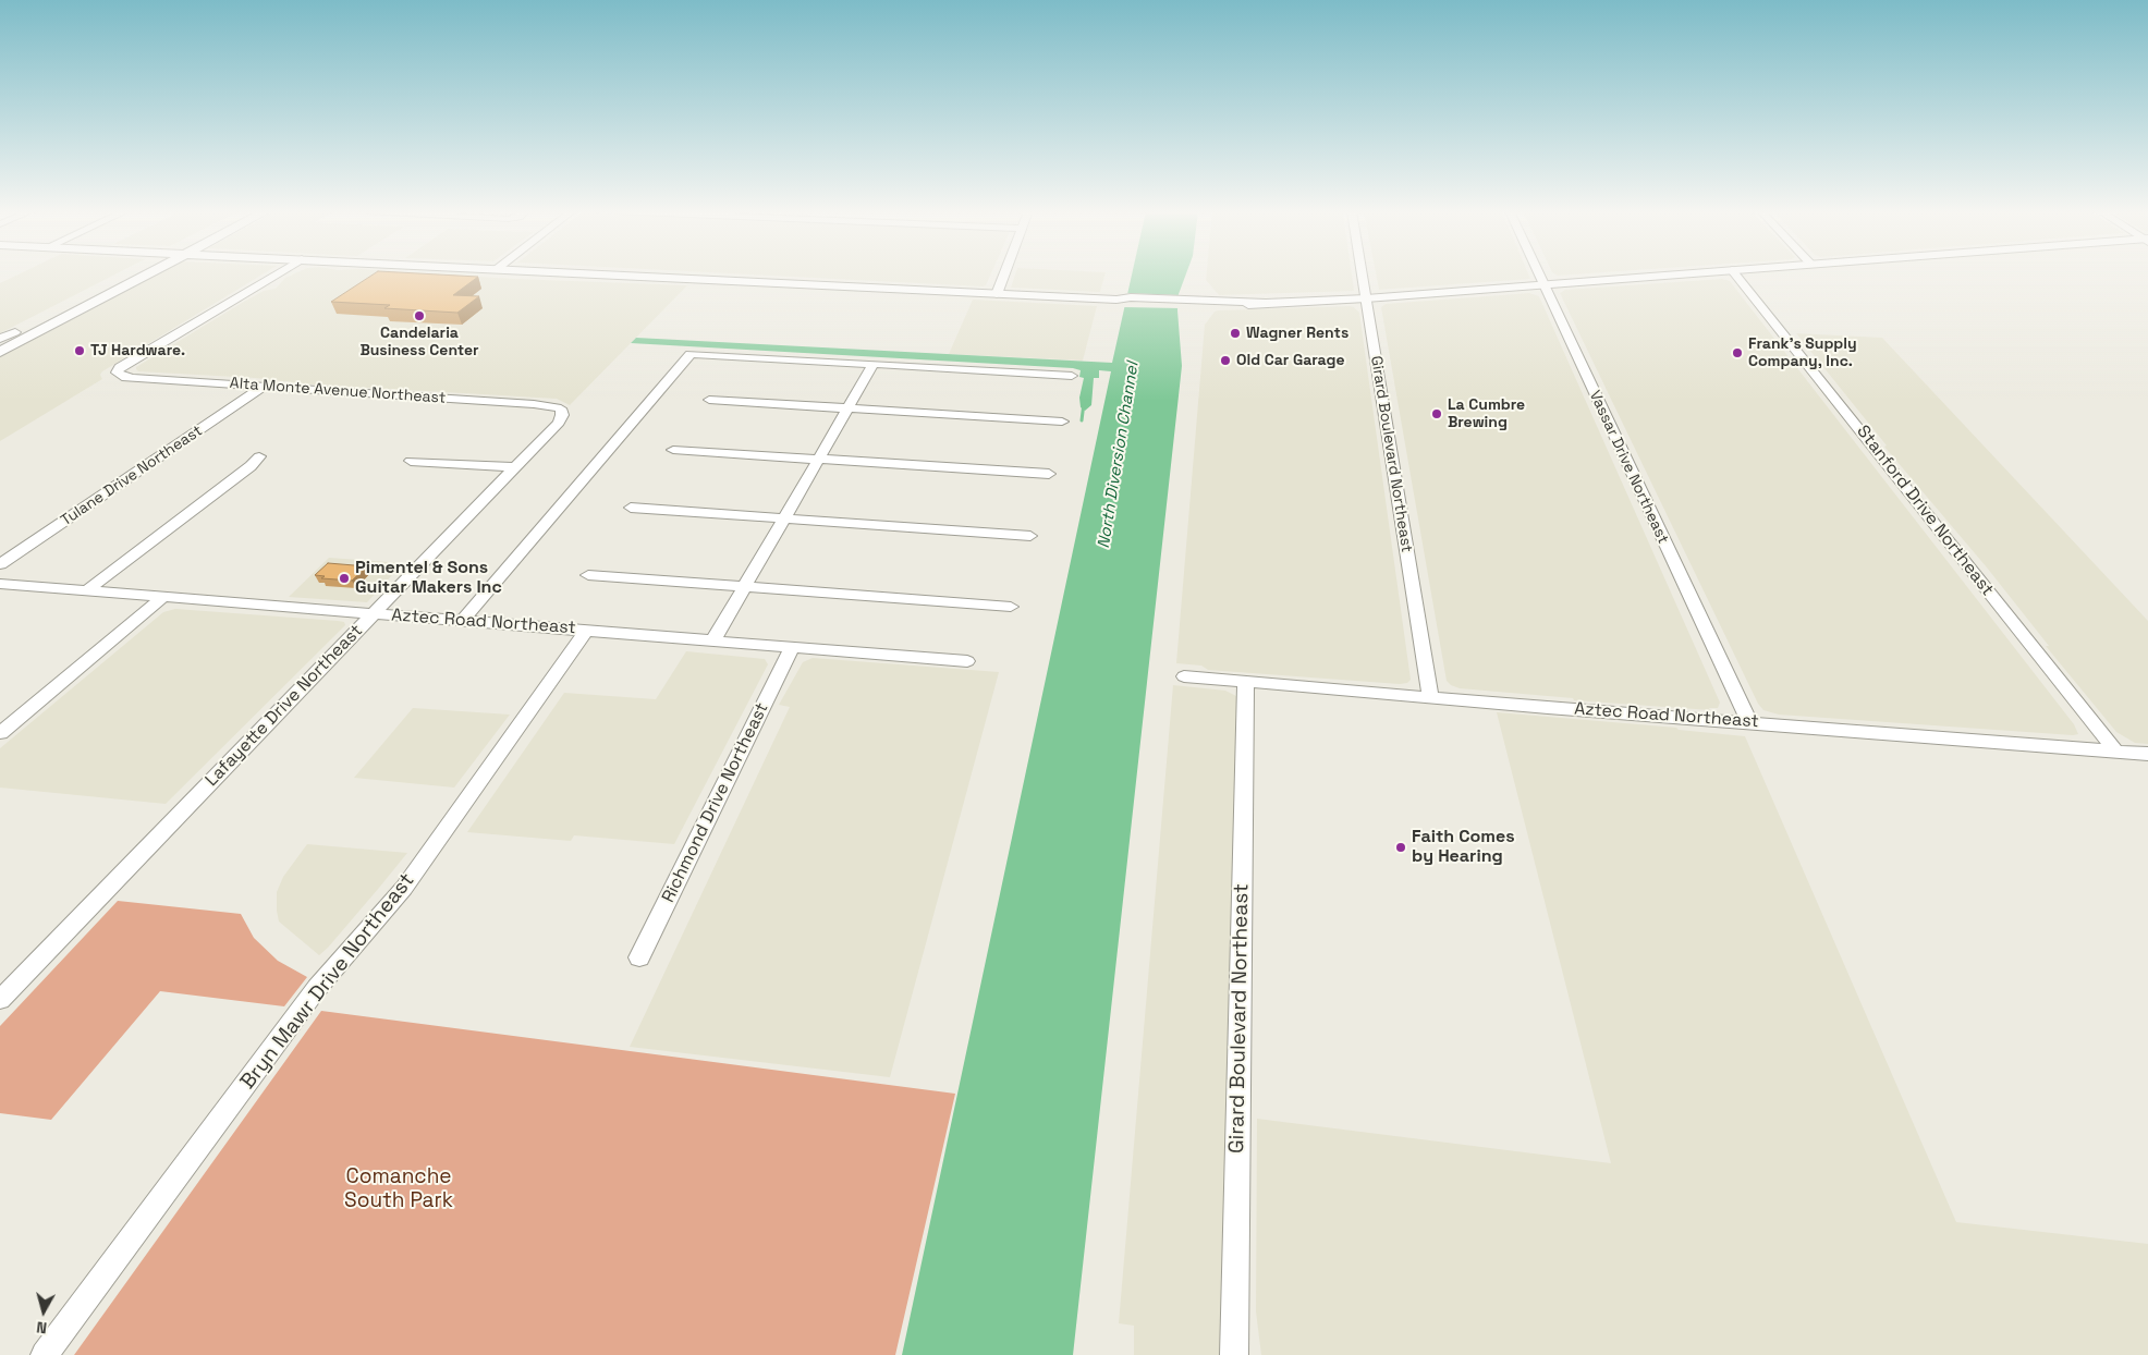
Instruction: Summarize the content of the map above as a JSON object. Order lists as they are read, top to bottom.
{
  "streets": {
    "street": [
      "Alta Monte Avenue Northeast",
      "Girard Boulevard Northeast",
      "Vassar Drive Northeast",
      "Tulane Drive Northeast",
      "Stanford Drive Northeast",
      "Aztec Road Northeast",
      "Lafayette Drive Northeast",
      "Richmond Drive Northeast",
      "Bryn Mawr Drive Northeast"
    ]
  },
  "crossings": [
    ["Alta Monte Avenue Northeast", "Tulane Drive Northeast"],
    ["Alta Monte Avenue Northeast", "Lafayette Drive Northeast"],
    ["Girard Boulevard Northeast", "Aztec Road Northeast"],
    ["Vassar Drive Northeast", "Aztec Road Northeast"],
    ["Stanford Drive Northeast", "Aztec Road Northeast"],
    ["Aztec Road Northeast", "Lafayette Drive Northeast"],
    ["Aztec Road Northeast", "Richmond Drive Northeast"],
    ["Aztec Road Northeast", "Bryn Mawr Drive Northeast"]
  ],
  "water": ["North Diversion Channel"],
  "parks": ["Comanche South Park"],
  "places": [
    "Candelaria Business Center",
    "Wagner Rents",
    "TJ Hardware.",
    "Frank's Supply Company, Inc.",
    "Old Car Garage",
    "La Cumbre Brewing",
    "Pimentel & Sons Guitar Makers Inc",
    "Faith Comes by Hearing"
  ],
  "north": "bottom"
}
